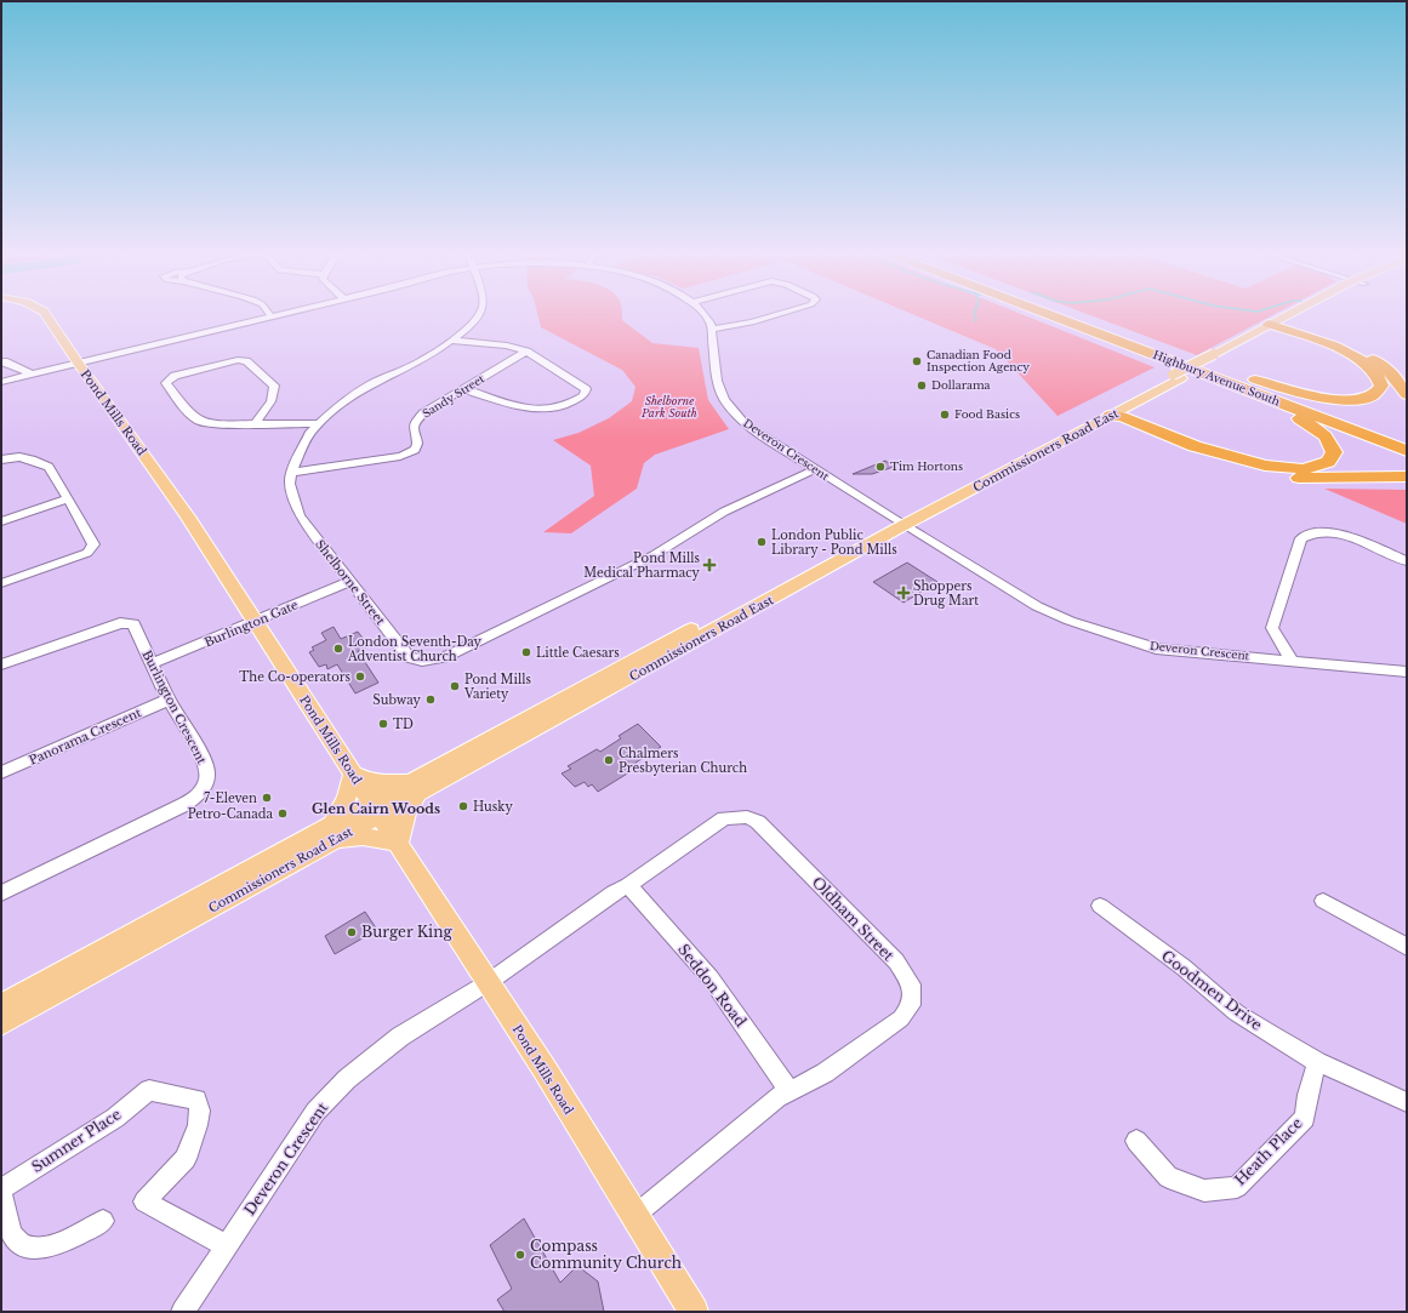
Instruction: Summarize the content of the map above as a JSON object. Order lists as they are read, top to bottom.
{
  "streets": {
    "highway": ["Highbury Avenue South"],
    "main road": ["Pond Mills Road", "Commissioners Road East"],
    "street": [
      "Sandy Street",
      "Deveron Crescent",
      "Shelborne Street",
      "Burlington Gate",
      "Burlington Crescent",
      "Panorama Crescent",
      "Oldham Street",
      "Seddon Road",
      "Goodmen Drive",
      "Sumner Place",
      "Heath Place"
    ]
  },
  "crossings": [
    ["Highbury Avenue South", "Commissioners Road East"],
    ["Sandy Street", "Shelborne Street"],
    ["Pond Mills Road", "Deveron Crescent"],
    ["Pond Mills Road", "Commissioners Road East"],
    ["Pond Mills Road", "Burlington Gate"],
    ["Pond Mills Road", "Oldham Street"],
    ["Deveron Crescent", "Commissioners Road East"],
    ["Deveron Crescent", "Shelborne Street"],
    ["Deveron Crescent", "Oldham Street"],
    ["Deveron Crescent", "Sumner Place"],
    ["Shelborne Street", "Burlington Gate"],
    ["Burlington Gate", "Burlington Crescent"],
    ["Burlington Crescent", "Panorama Crescent"],
    ["Oldham Street", "Seddon Road"],
    ["Goodmen Drive", "Heath Place"]
  ],
  "districts": ["Glen Cairn Woods"],
  "parks": ["Shelborne Park South"],
  "places": {
    "other": [
      "Canadian Food Inspection Agency",
      "Dollarama",
      "Food Basics",
      "Tim Hortons",
      "London Public Library - Pond Mills",
      "London Seventh-Day Adventist Church",
      "Little Caesars",
      "The Co-operators",
      "Pond Mills Variety",
      "Subway",
      "TD",
      "Chalmers Presbyterian Church",
      "7-Eleven",
      "Husky",
      "Petro-Canada",
      "Burger King",
      "Compass Community Church"
    ],
    "health": ["Pond Mills Medical Pharmacy", "Shoppers Drug Mart"]
  }
}
